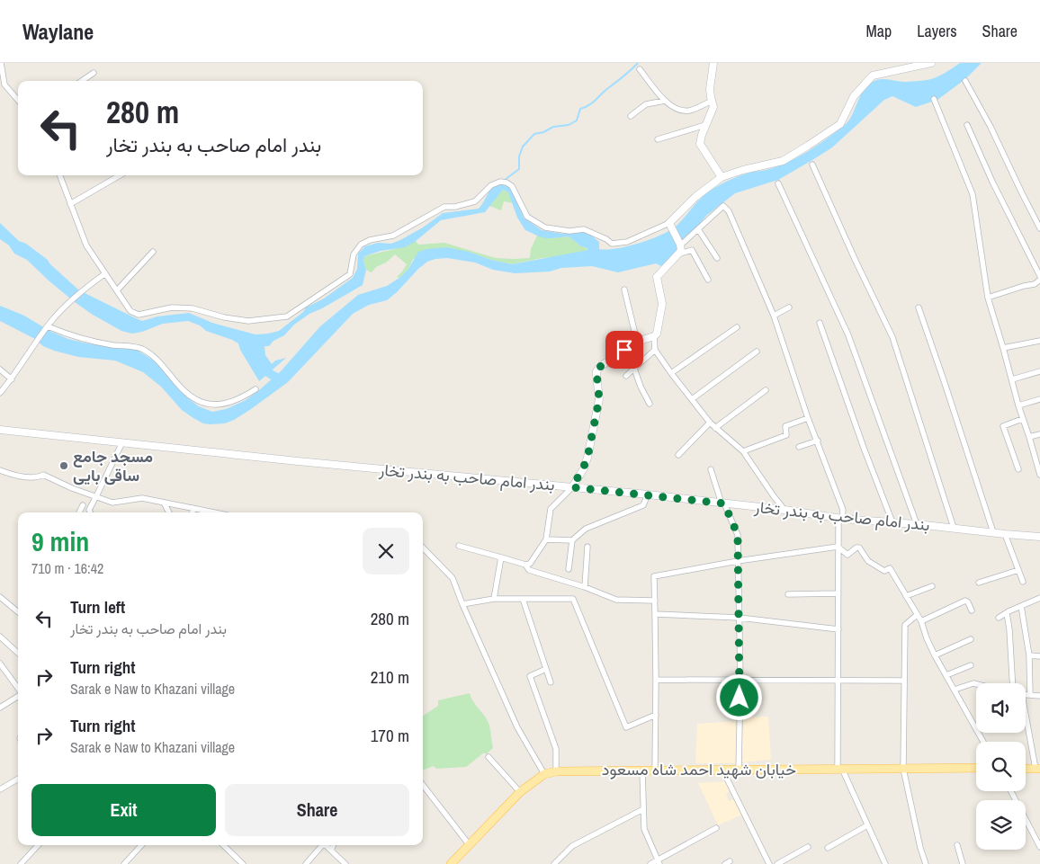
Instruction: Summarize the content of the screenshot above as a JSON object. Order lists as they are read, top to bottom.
{
  "streets": {
    "main road": ["بندر امام صاحب به بندر تخار", "خیابان شهید احمد شاه مسعود"]
  },
  "places": ["مسجد جامع ساقی بایی"],
  "page": {
    "header": "Waylane",
    "nav": ["Map", "Layers", "Share"],
    "turn": ["280 m", "بندر امام صاحب به بندر تخار"],
    "heading": ["9 min", "710 m · 16:42"],
    "list": [
      {
        "name": "Turn left",
        "note": "بندر امام صاحب به بندر تخار",
        "value": "280 m"
      },
      {
        "name": "Turn right",
        "note": "Sarak e Naw to Khazani village",
        "value": "210 m"
      },
      {
        "name": "Turn right",
        "note": "Sarak e Naw to Khazani village",
        "value": "170 m"
      }
    ],
    "buttons": ["Exit", "Share"]
  }
}
